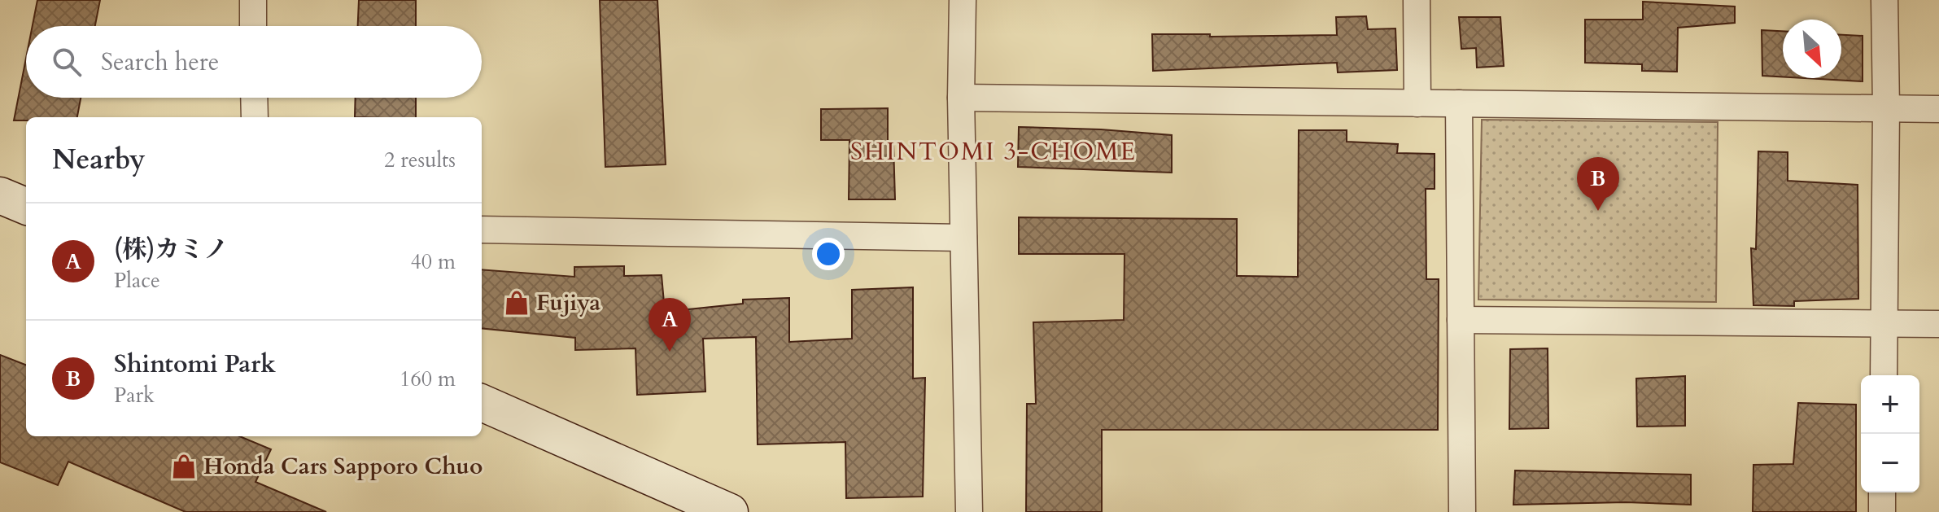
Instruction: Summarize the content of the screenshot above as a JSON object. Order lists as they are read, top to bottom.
{
  "districts": ["SHINTOMI 3-CHOME"],
  "places": {
    "shop": ["Fujiya", "Honda Cars Sapporo Chuo"]
  },
  "north": "bottom right",
  "page": {
    "search": "Search here",
    "heading": ["Nearby", "2 results"],
    "pins": ["B", "A"],
    "list": [
      {
        "mark": "A",
        "name": "(株)カミノ",
        "note": "Place",
        "value": "40 m"
      },
      {
        "mark": "B",
        "name": "Shintomi Park",
        "note": "Park",
        "value": "160 m"
      }
    ],
    "map_buttons": ["+", "−"]
  }
}
